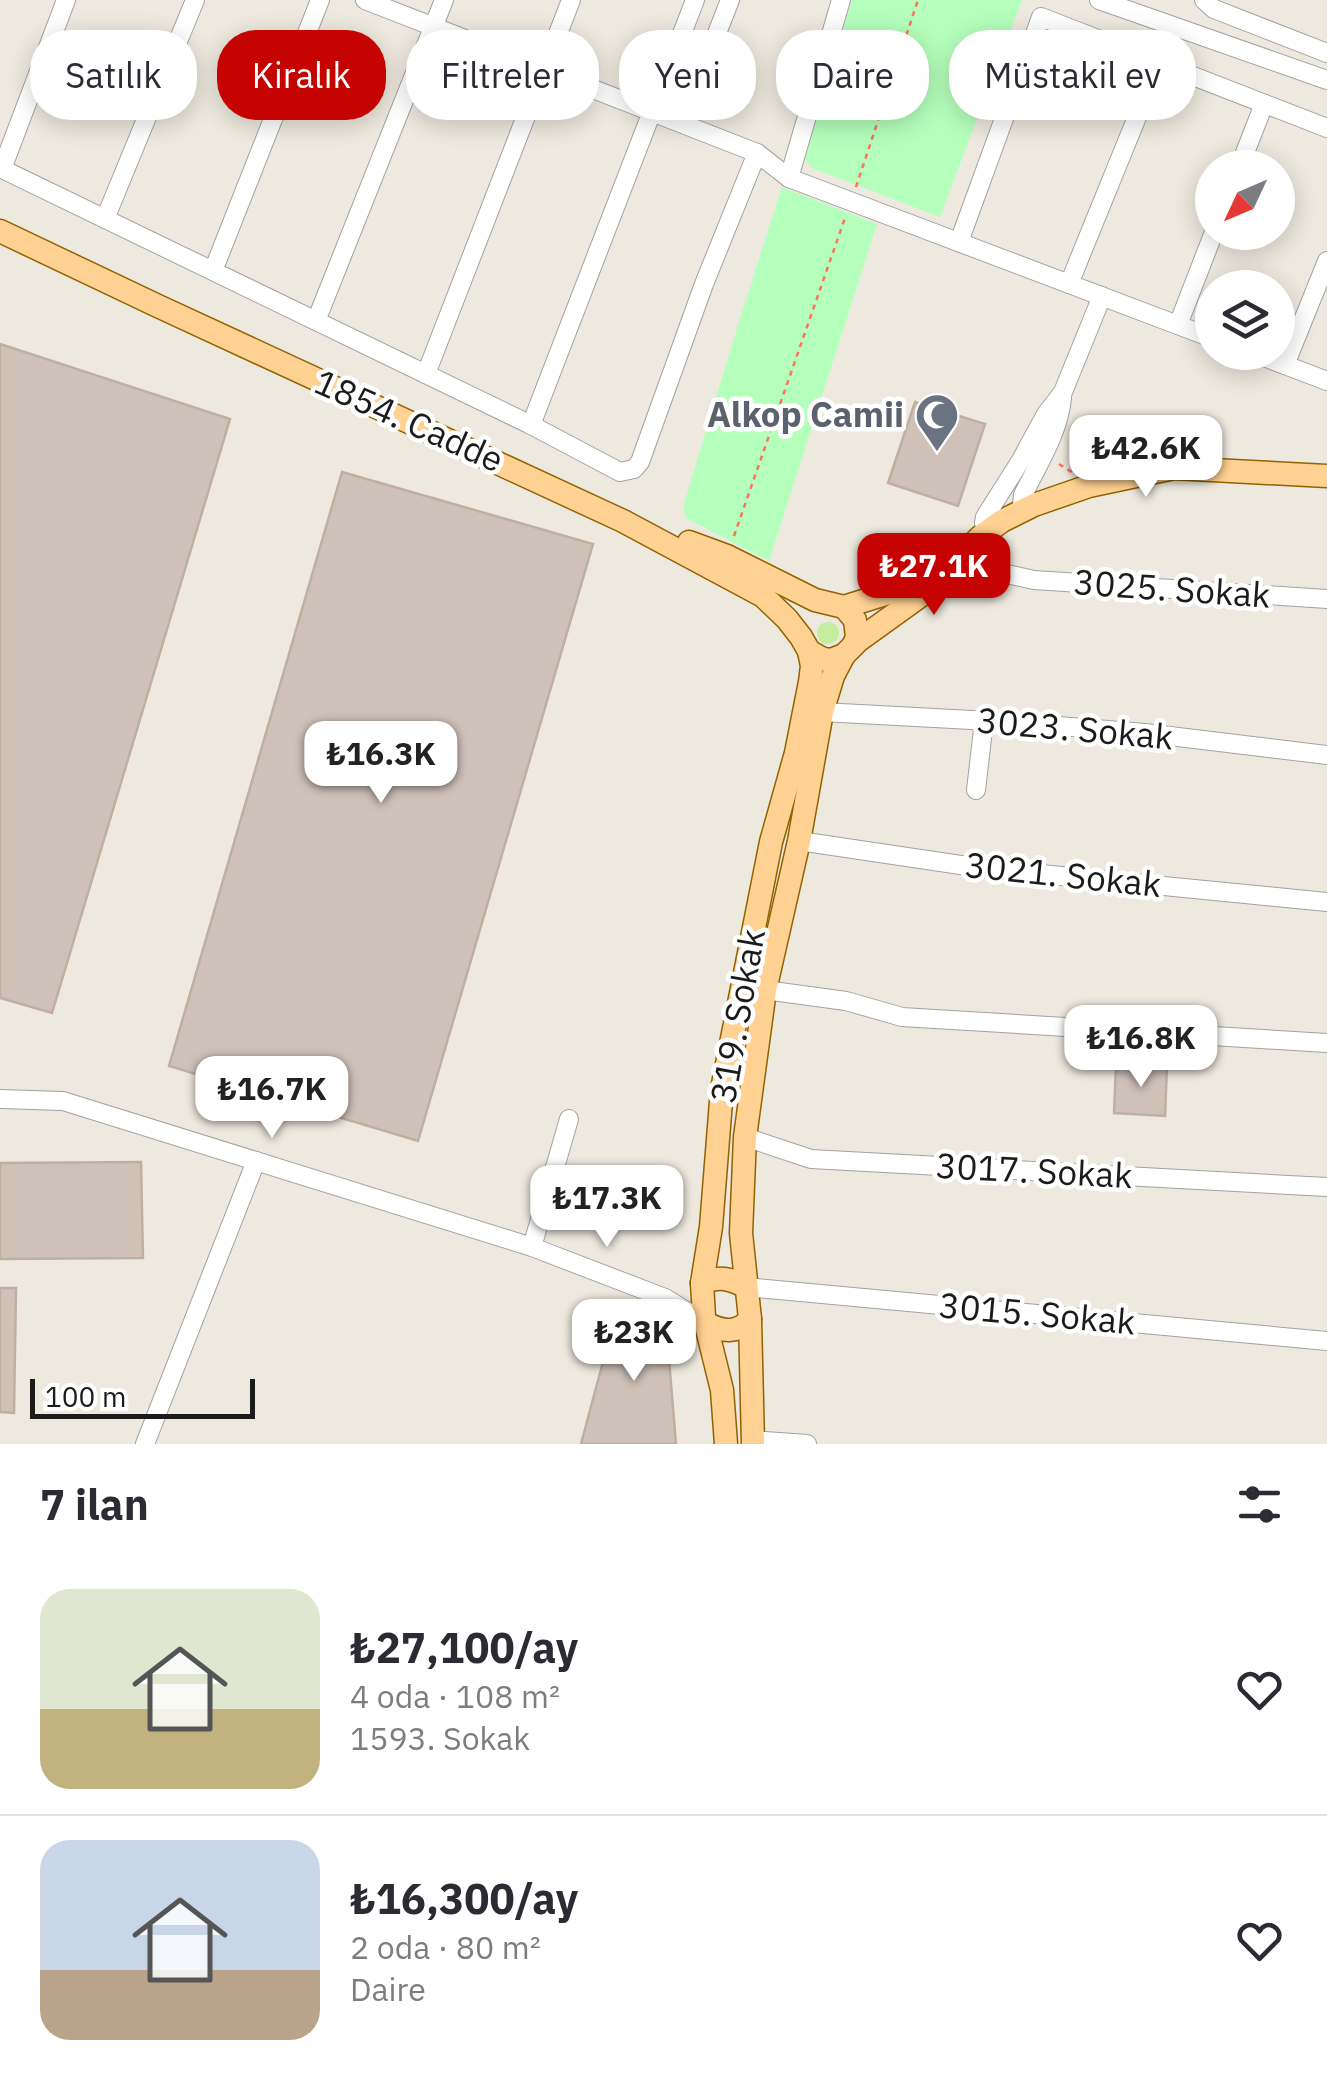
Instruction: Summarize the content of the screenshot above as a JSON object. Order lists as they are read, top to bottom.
{
  "streets": {
    "main road": ["1854. Cadde", "319. Sokak"],
    "street": [
      "3025. Sokak",
      "3023. Sokak",
      "3021. Sokak",
      "3017. Sokak",
      "3015. Sokak"
    ]
  },
  "crossings": [
    ["1854. Cadde", "319. Sokak"],
    ["3023. Sokak", "319. Sokak"],
    ["3021. Sokak", "319. Sokak"],
    ["319. Sokak", "3017. Sokak"],
    ["319. Sokak", "3015. Sokak"]
  ],
  "places": {
    "mosque": ["Alkop Camii"]
  },
  "scale_bar": "100 m",
  "north": "bottom left",
  "page": {
    "chip": [
      "Satılık",
      "Kiralık",
      "Filtreler",
      "Yeni",
      "Daire",
      "Müstakil ev"
    ],
    "price": [
      "₺42.6K",
      "₺27.1K",
      "₺16.3K",
      "₺16.8K",
      "₺16.7K",
      "₺17.3K",
      "₺23K"
    ],
    "scale": "100 m",
    "heading": "7 ilan",
    "list": [
      {
        "name": "₺27,100/ay",
        "note": "4 oda · 108 m² · 1593. Sokak"
      },
      {
        "name": "₺16,300/ay",
        "note": "2 oda · 80 m² · Daire"
      }
    ]
  }
}
